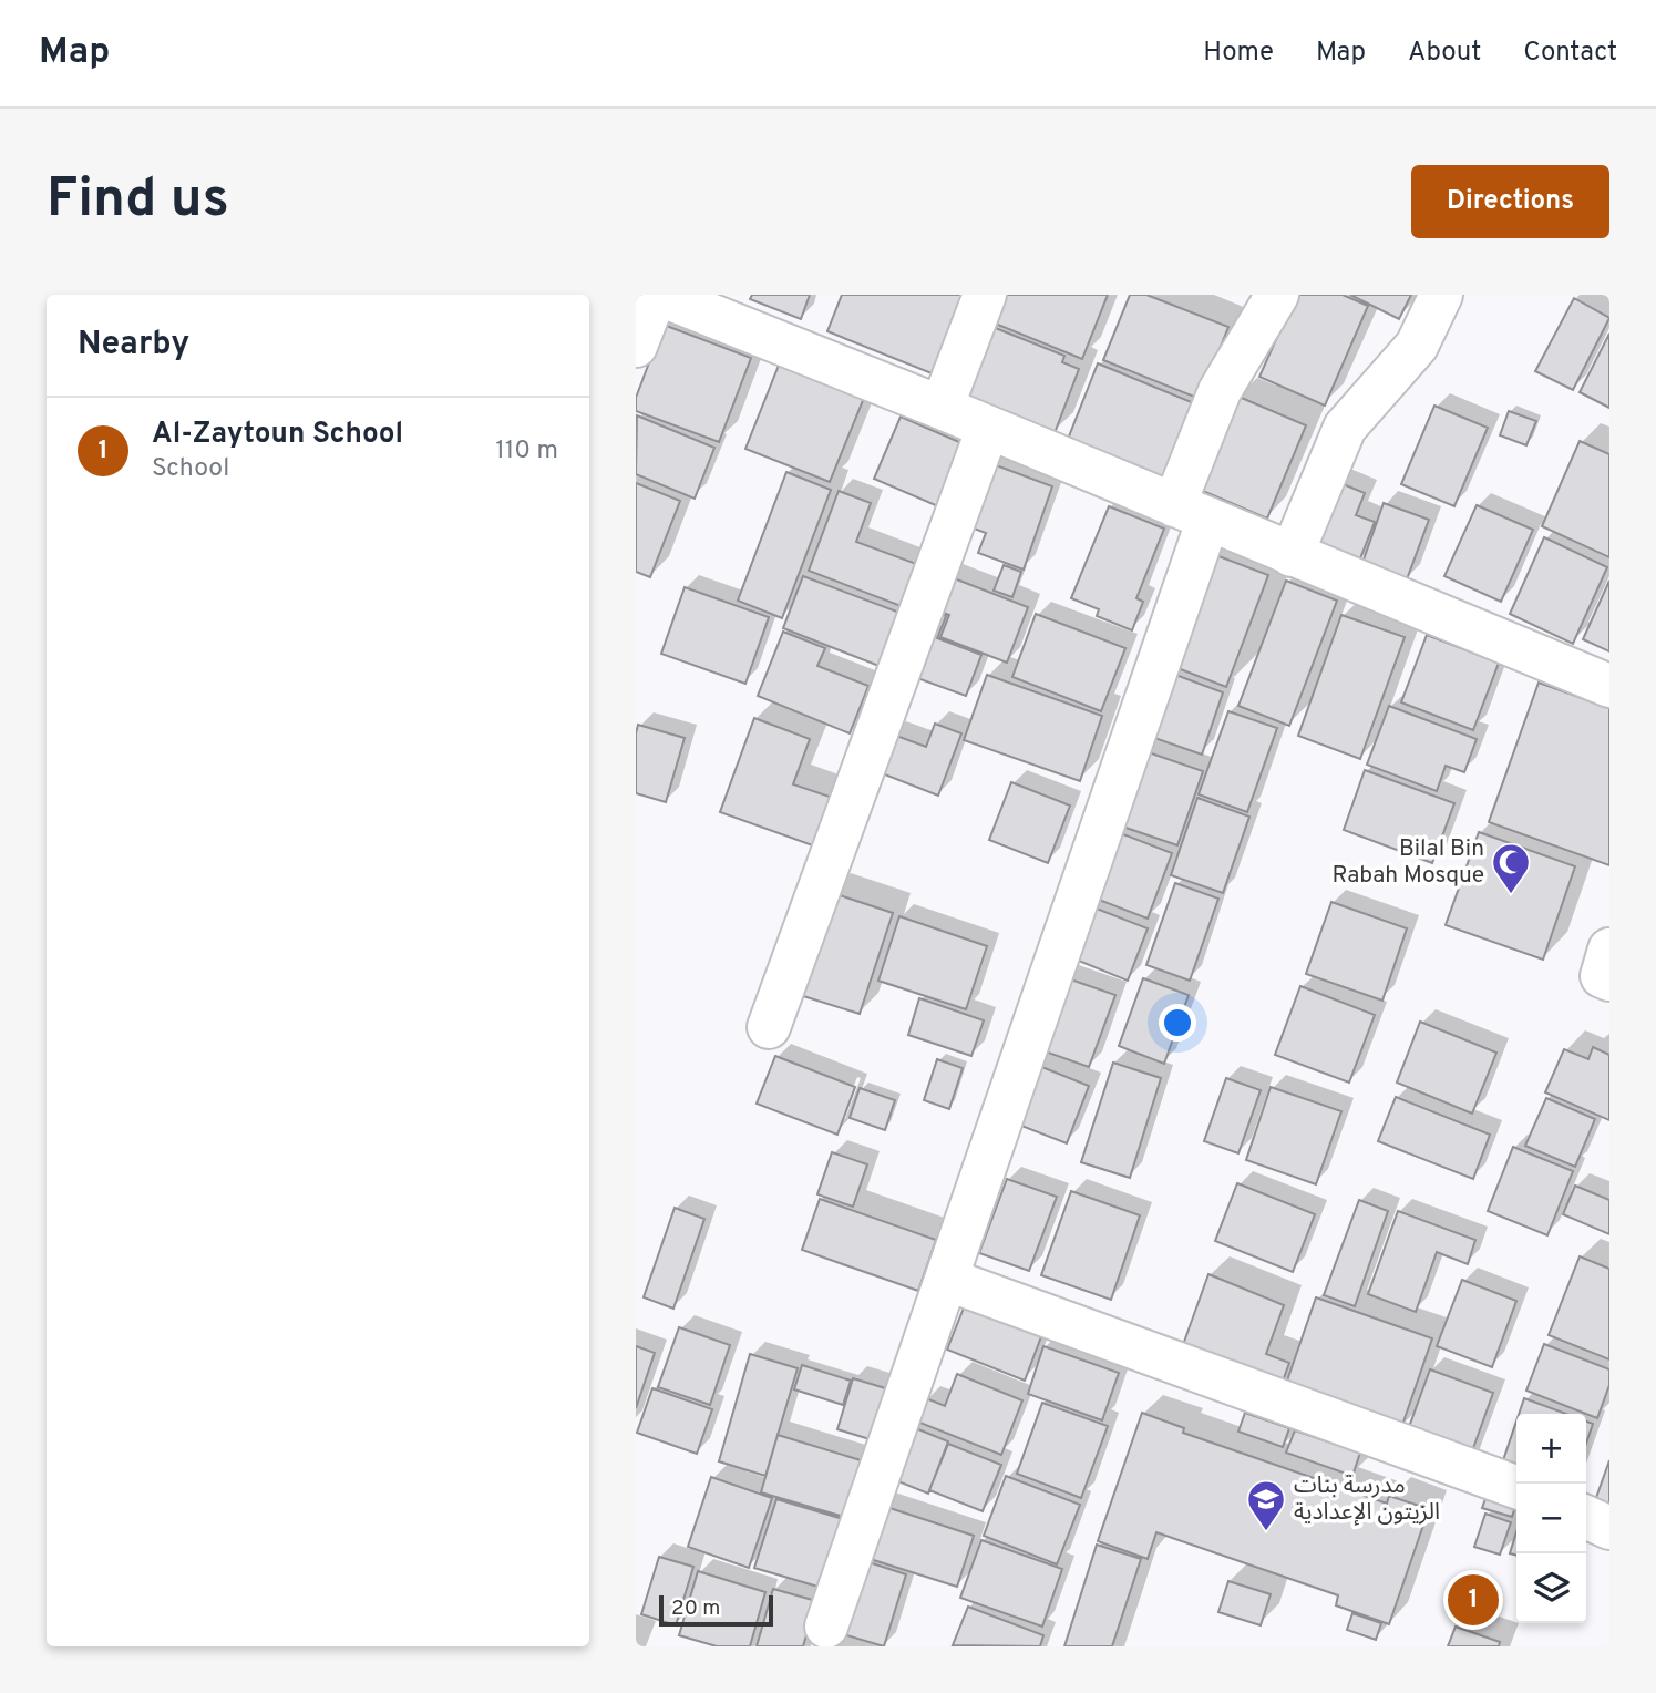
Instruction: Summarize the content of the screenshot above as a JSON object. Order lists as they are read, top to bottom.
{
  "places": {
    "mosque": ["Bilal Bin Rabah Mosque"],
    "school or university": ["مدرسة بنات الزيتون الإعدادية"]
  },
  "scale_bar": "20 m",
  "page": {
    "header": "Map",
    "nav": [
      "Home",
      "Map",
      "About",
      "Contact"
    ],
    "buttons": "Directions",
    "title": "Find us",
    "heading": "Nearby",
    "list": [
      {
        "mark": "1",
        "name": "Al-Zaytoun School",
        "note": "School",
        "value": "110 m"
      }
    ],
    "map_buttons": ["+", "−"],
    "pins": "1",
    "scale": "20 m"
  }
}
